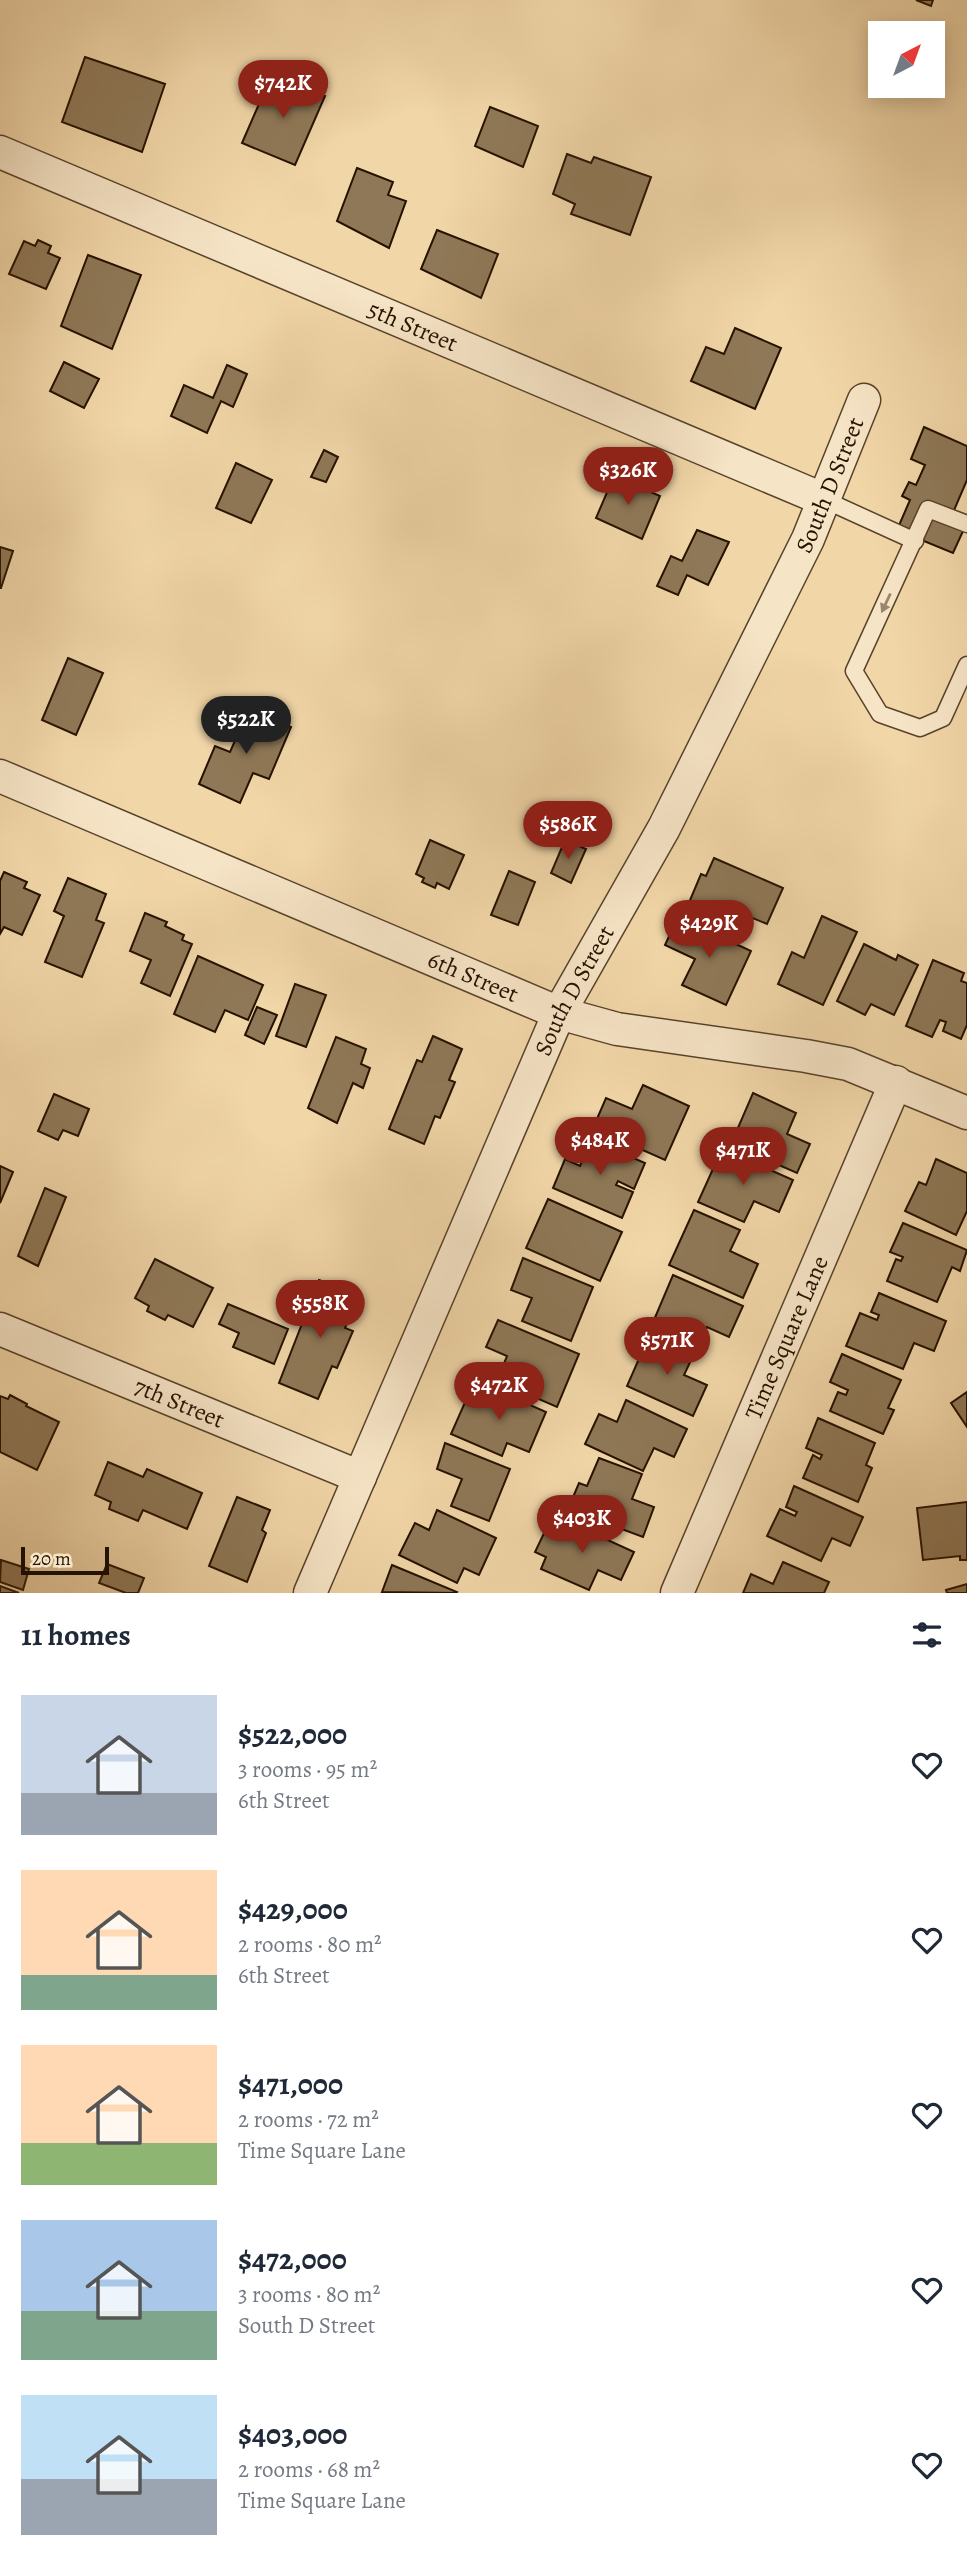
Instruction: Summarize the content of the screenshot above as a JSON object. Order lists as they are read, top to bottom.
{
  "streets": {
    "street": [
      "5th Street",
      "South D Street",
      "6th Street",
      "Time Square Lane",
      "7th Street"
    ]
  },
  "crossings": [
    ["5th Street", "South D Street"],
    ["South D Street", "6th Street"],
    ["South D Street", "7th Street"],
    ["6th Street", "Time Square Lane"]
  ],
  "scale_bar": "20 m",
  "north": "top right",
  "page": {
    "price": [
      "$742K",
      "$326K",
      "$522K",
      "$586K",
      "$429K",
      "$484K",
      "$471K",
      "$558K",
      "$571K",
      "$472K",
      "$403K"
    ],
    "scale": "20 m",
    "heading": "11 homes",
    "list": [
      {
        "name": "$522,000",
        "note": "3 rooms · 95 m² · 6th Street"
      },
      {
        "name": "$429,000",
        "note": "2 rooms · 80 m² · 6th Street"
      },
      {
        "name": "$471,000",
        "note": "2 rooms · 72 m² · Time Square Lane"
      },
      {
        "name": "$472,000",
        "note": "3 rooms · 80 m² · South D Street"
      },
      {
        "name": "$403,000",
        "note": "2 rooms · 68 m² · Time Square Lane"
      }
    ]
  }
}
